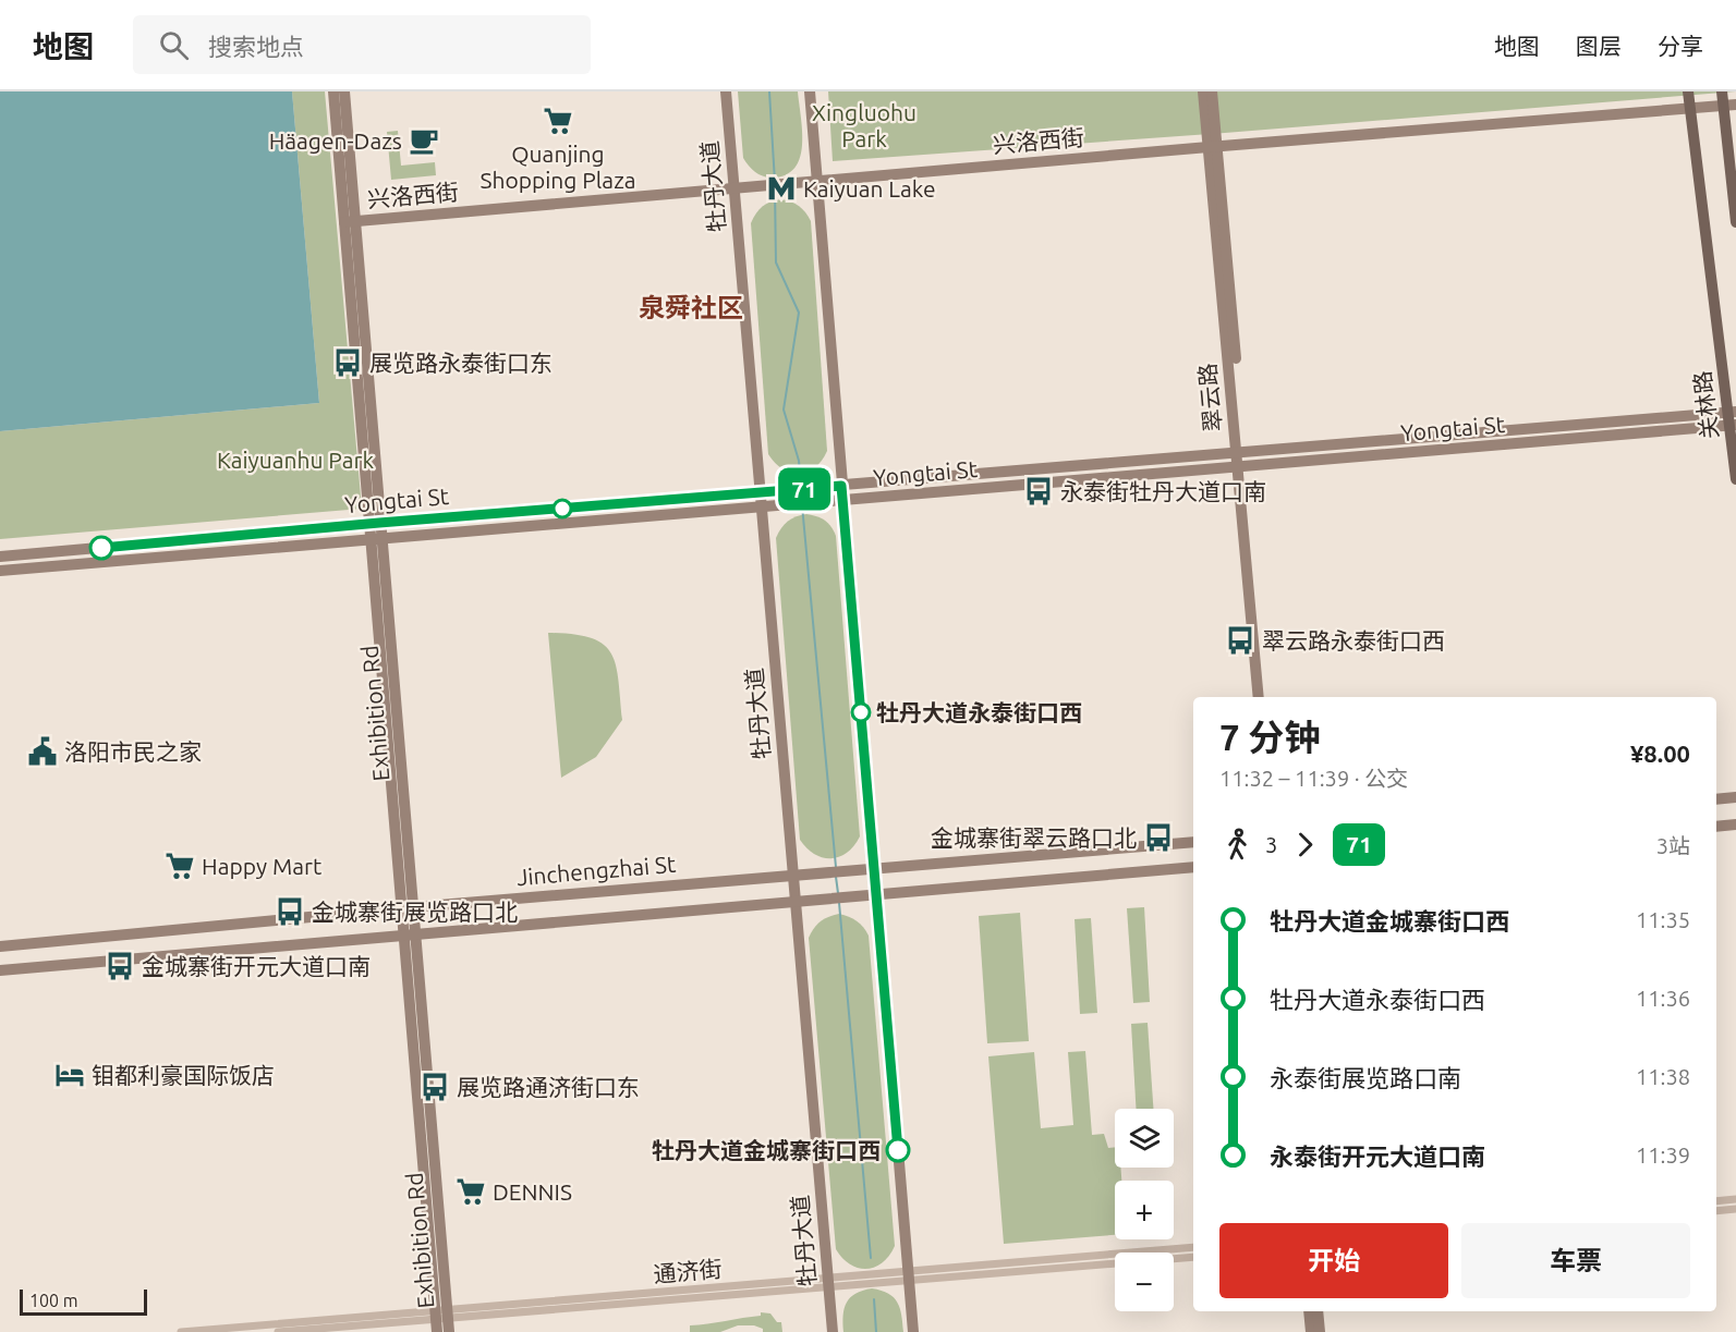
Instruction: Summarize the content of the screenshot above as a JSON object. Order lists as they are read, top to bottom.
{
  "streets": {
    "main road": [
      "兴洛西街",
      "牡丹大道",
      "翠云路",
      "关林路",
      "Yongtai St",
      "Exhibition Rd",
      "Jinchengzhai St"
    ],
    "street": ["通济街"]
  },
  "crossings": [
    ["兴洛西街", "牡丹大道"],
    ["兴洛西街", "翠云路"],
    ["兴洛西街", "关林路"],
    ["兴洛西街", "Exhibition Rd"],
    ["牡丹大道", "Yongtai St"],
    ["牡丹大道", "Jinchengzhai St"],
    ["牡丹大道", "通济街"],
    ["翠云路", "Yongtai St"],
    ["关林路", "Yongtai St"],
    ["Yongtai St", "Exhibition Rd"],
    ["Exhibition Rd", "Jinchengzhai St"],
    ["Exhibition Rd", "通济街"]
  ],
  "districts": ["泉舜社区"],
  "parks": ["Xingluohu Park", "Kaiyuanhu Park"],
  "places": {
    "supermarket": ["Quanjing Shopping Plaza", "Happy Mart", "DENNIS"],
    "cafe": ["Häagen-Dazs"],
    "metro station": ["Kaiyuan Lake"],
    "bus stop": [
      "展览路永泰街口东",
      "永泰街牡丹大道口南",
      "翠云路永泰街口西",
      "金城寨街翠云路口北",
      "金城寨街展览路口北",
      "金城寨街开元大道口南",
      "展览路通济街口东"
    ],
    "other": ["牡丹大道永泰街口西", "牡丹大道金城寨街口西"],
    "public building": ["洛阳市民之家"],
    "hotel": ["钼都利豪国际饭店"]
  },
  "lines": ["bus line 71"],
  "scale_bar": "100 m",
  "page": {
    "header": "地图",
    "search": "搜索地点",
    "nav": ["地图", "图层", "分享"],
    "on_map": "71",
    "heading": ["7 分钟", "11:32 – 11:39 · 公交", "¥8.00"],
    "legs": ["3", "71", "3站"],
    "list": [
      {
        "name": "牡丹大道金城寨街口西",
        "value": "11:35"
      },
      {
        "name": "牡丹大道永泰街口西",
        "value": "11:36"
      },
      {
        "name": "永泰街展览路口南",
        "value": "11:38"
      },
      {
        "name": "永泰街开元大道口南",
        "value": "11:39"
      }
    ],
    "map_buttons": ["+", "−"],
    "buttons": ["开始", "车票"],
    "scale": "100 m"
  }
}
